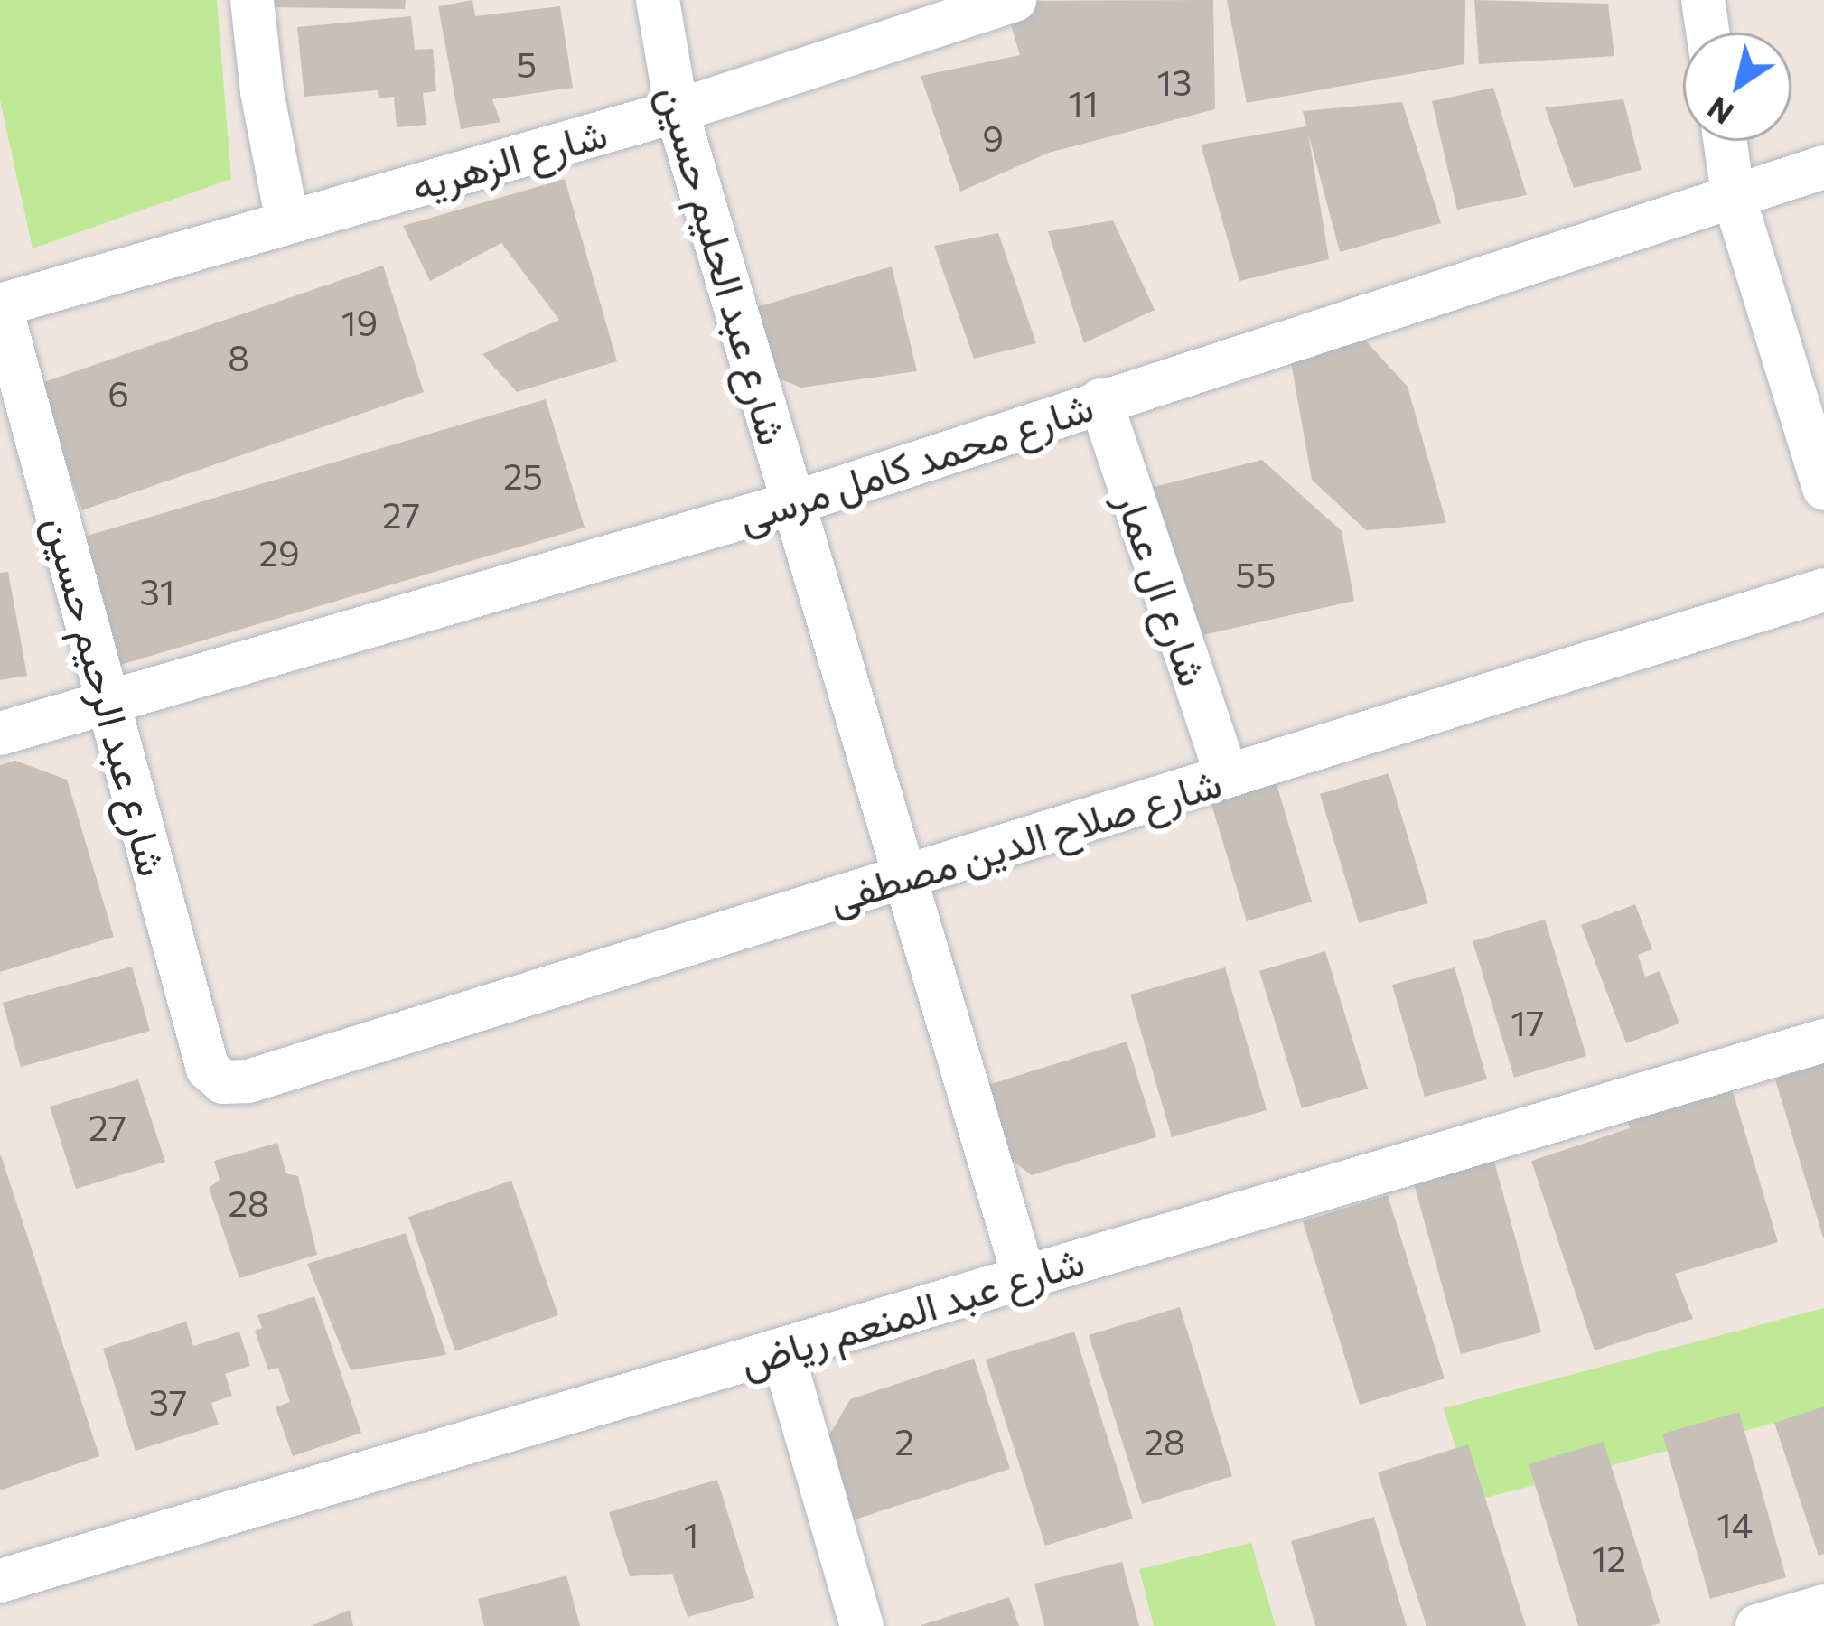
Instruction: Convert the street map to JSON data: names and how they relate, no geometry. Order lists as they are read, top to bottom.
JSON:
{
  "streets": {
    "street": [
      "شارع الزهريه",
      "شارع عبد الحليم حسين",
      "شارع محمد كامل مرسى",
      "شارع ال عمار",
      "شارع عبد الرحيم حسين",
      "شارع صلاح الدين مصطفى",
      "شارع عبد المنعم رياض"
    ]
  },
  "crossings": [
    ["شارع الزهريه", "شارع عبد الحليم حسين"],
    ["شارع الزهريه", "شارع عبد الرحيم حسين"],
    ["شارع عبد الحليم حسين", "شارع محمد كامل مرسى"],
    ["شارع عبد الحليم حسين", "شارع صلاح الدين مصطفى"],
    ["شارع عبد الحليم حسين", "شارع عبد المنعم رياض"],
    ["شارع محمد كامل مرسى", "شارع ال عمار"],
    ["شارع محمد كامل مرسى", "شارع عبد الرحيم حسين"],
    ["شارع ال عمار", "شارع صلاح الدين مصطفى"],
    ["شارع عبد الرحيم حسين", "شارع صلاح الدين مصطفى"]
  ],
  "house_numbers": [
    "5",
    "13",
    "11",
    "9",
    "19",
    "8",
    "6",
    "25",
    "27",
    "29",
    "55",
    "31",
    "17",
    "27",
    "28",
    "37",
    "2",
    "28",
    "14",
    "1",
    "12"
  ],
  "north": "bottom left"
}
